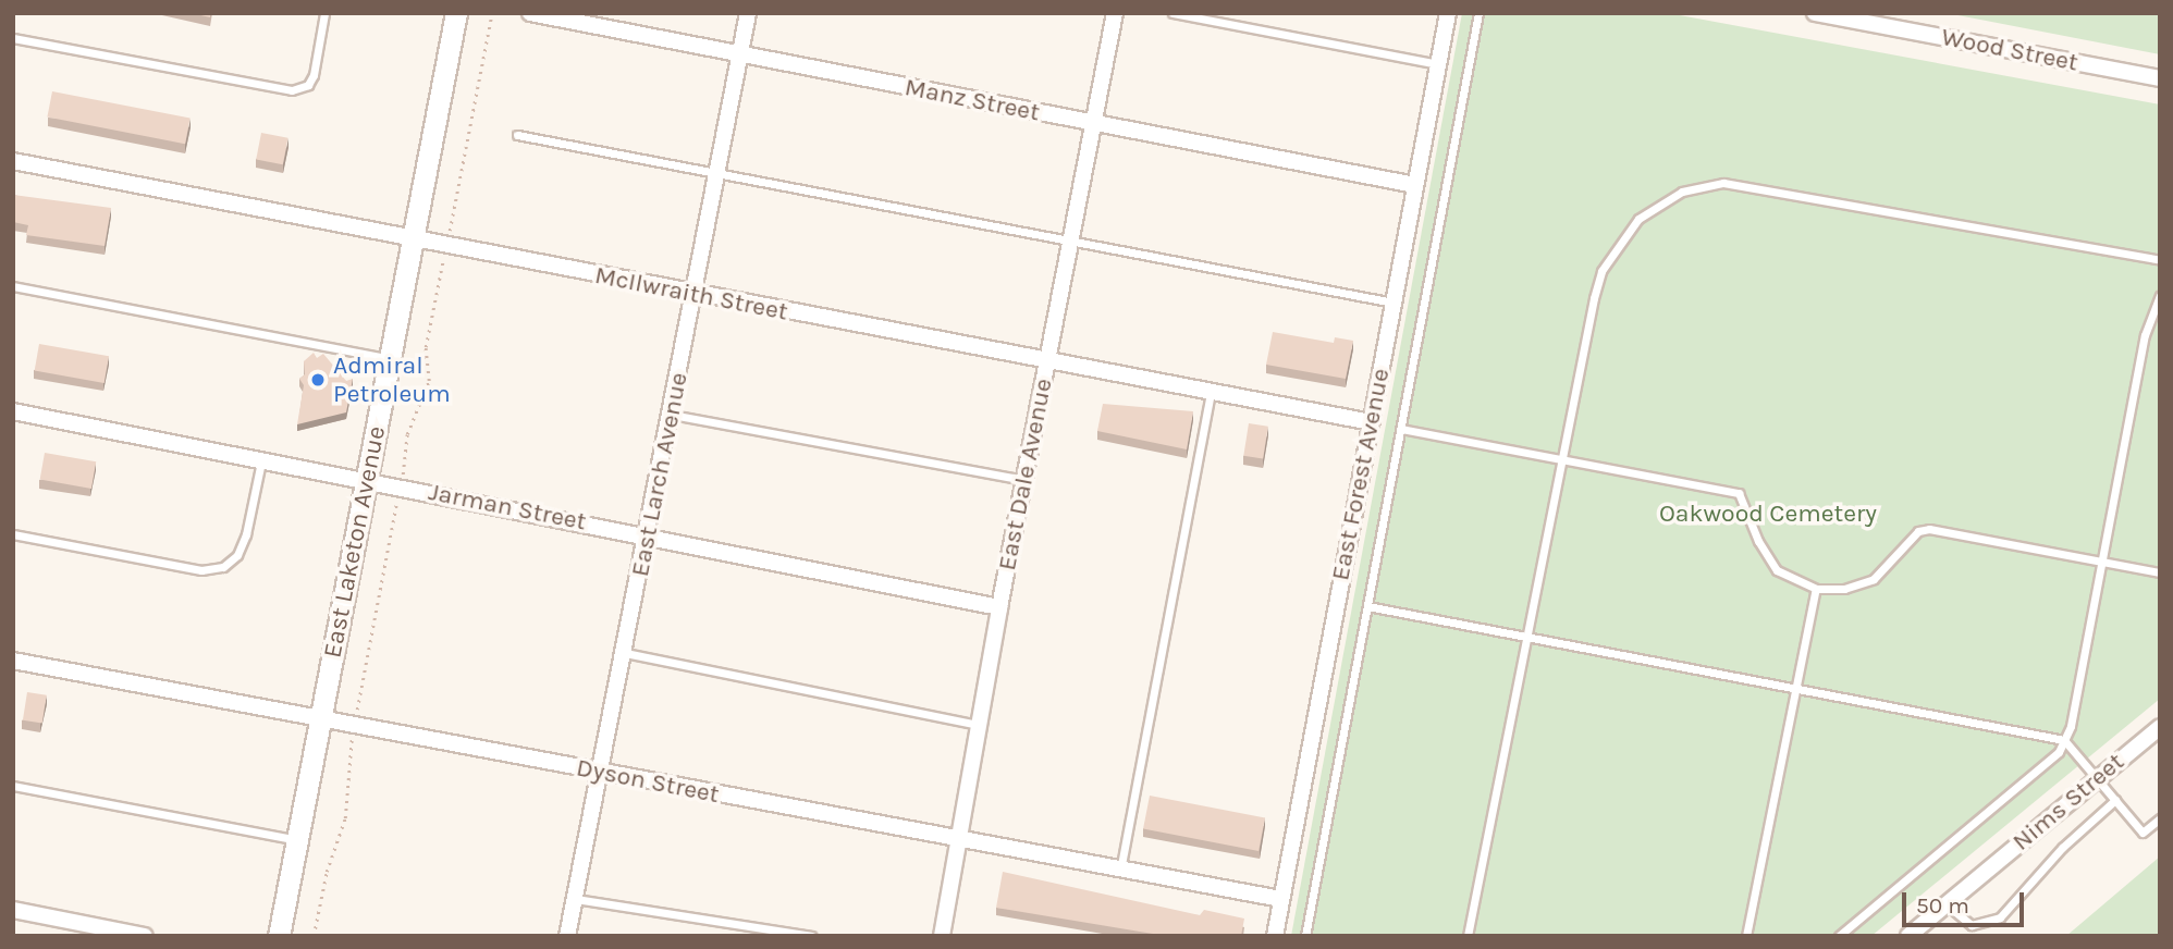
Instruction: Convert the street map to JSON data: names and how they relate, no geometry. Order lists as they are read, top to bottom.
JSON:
{
  "streets": {
    "main road": ["East Laketon Avenue"],
    "street": [
      "Wood Street",
      "Manz Street",
      "McIlwraith Street",
      "East Larch Avenue",
      "East Dale Avenue",
      "East Forest Avenue",
      "Jarman Street",
      "Dyson Street",
      "Nims Street"
    ]
  },
  "crossings": [
    ["Manz Street", "East Larch Avenue"],
    ["Manz Street", "East Dale Avenue"],
    ["Manz Street", "East Forest Avenue"],
    ["McIlwraith Street", "East Larch Avenue"],
    ["McIlwraith Street", "East Dale Avenue"],
    ["McIlwraith Street", "East Forest Avenue"],
    ["McIlwraith Street", "East Laketon Avenue"],
    ["East Larch Avenue", "Jarman Street"],
    ["East Larch Avenue", "Dyson Street"],
    ["East Dale Avenue", "Jarman Street"],
    ["East Dale Avenue", "Dyson Street"],
    ["East Forest Avenue", "Dyson Street"],
    ["Jarman Street", "East Laketon Avenue"],
    ["East Laketon Avenue", "Dyson Street"]
  ],
  "parks": ["Oakwood Cemetery"],
  "places": ["Admiral Petroleum"],
  "scale_bar": "50 m"
}
